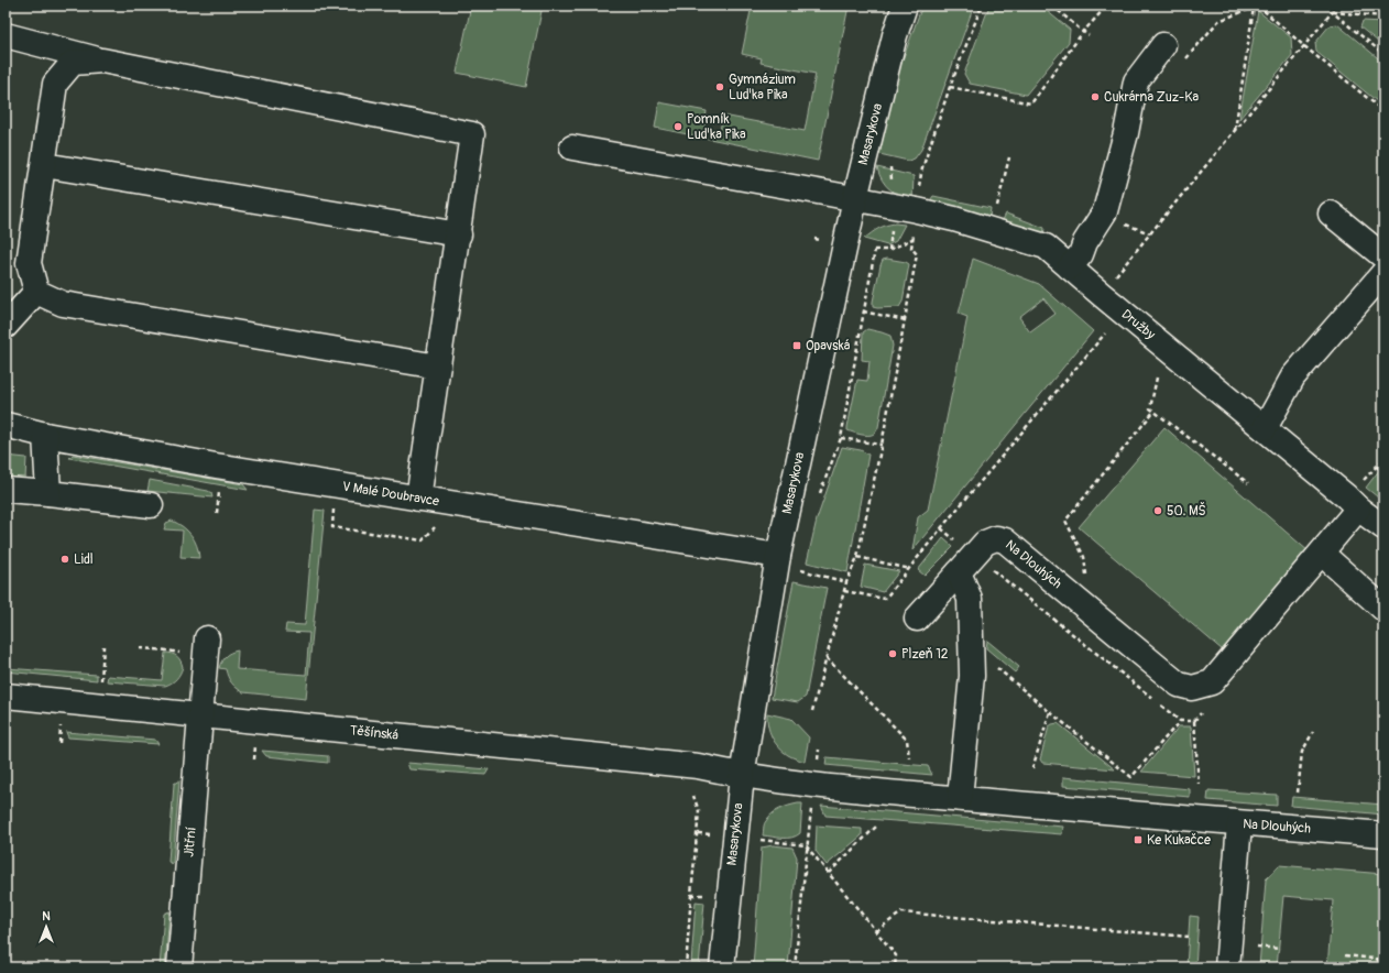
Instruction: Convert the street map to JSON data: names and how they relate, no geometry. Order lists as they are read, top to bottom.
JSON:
{
  "streets": {
    "street": [
      "Masarykova",
      "Družby",
      "V Malé Doubravce",
      "Na Dlouhých",
      "Těšínská",
      "Jitřní"
    ]
  },
  "crossings": [
    ["Masarykova", "Družby"],
    ["Masarykova", "V Malé Doubravce"],
    ["Masarykova", "Na Dlouhých"],
    ["Masarykova", "Těšínská"],
    ["Družby", "Na Dlouhých"],
    ["Na Dlouhých", "Těšínská"],
    ["Těšínská", "Jitřní"]
  ],
  "places": {
    "other": [
      "Gymnázium Luďka Pika",
      "Cukrárna Zuz-Ka",
      "Pomník Luďka Pika",
      "50. MŠ",
      "Lidl",
      "Plzeň 12"
    ],
    "transit": ["Opavská", "Ke Kukačce"]
  },
  "north": "top"
}
